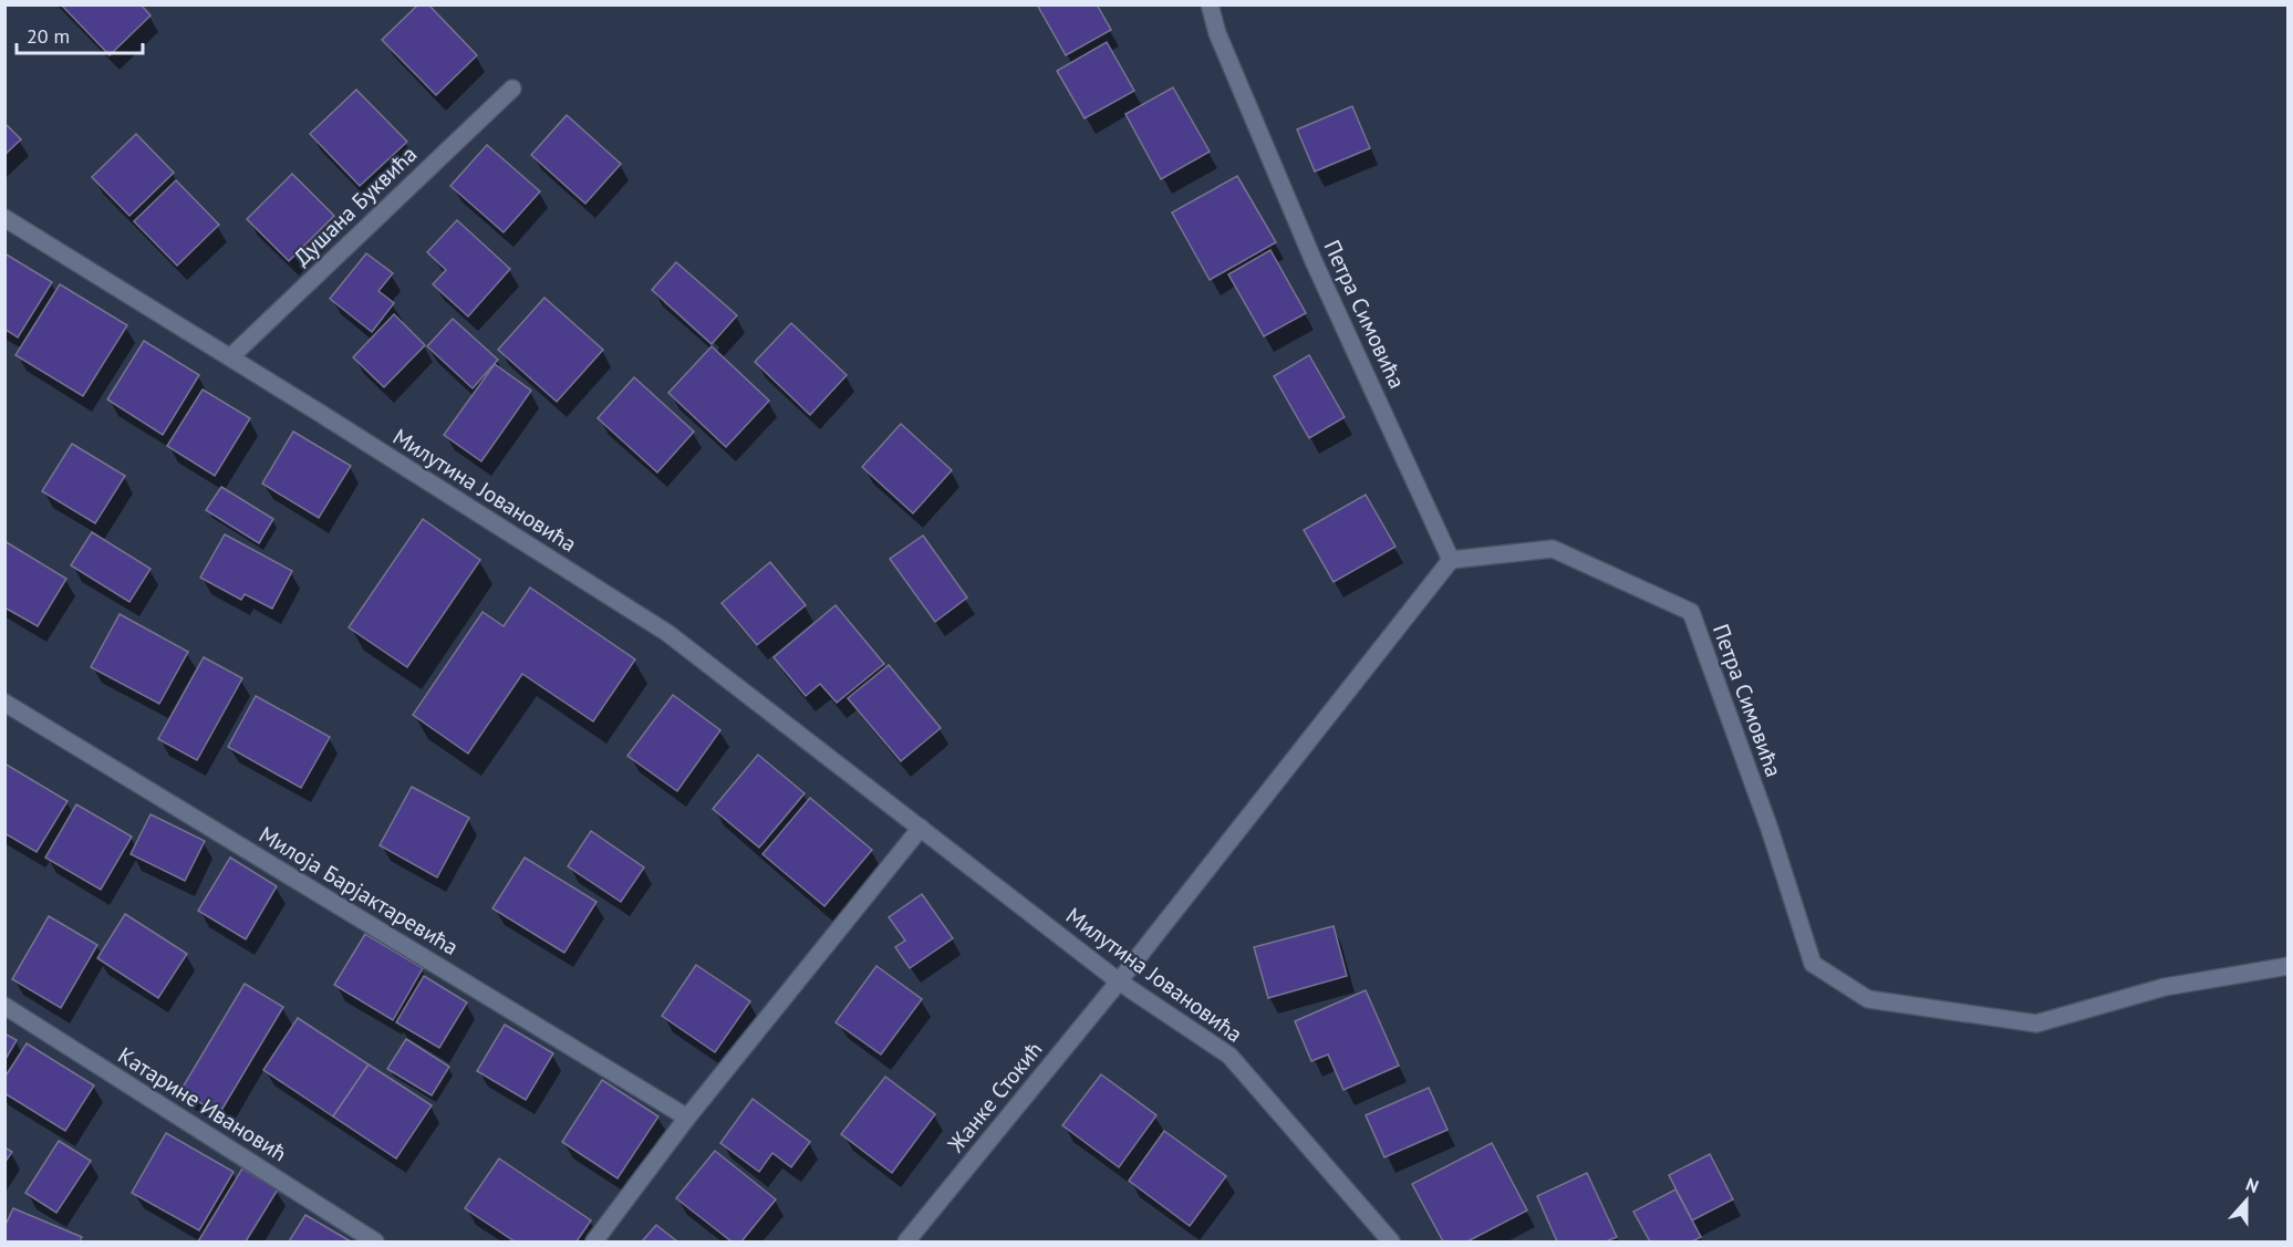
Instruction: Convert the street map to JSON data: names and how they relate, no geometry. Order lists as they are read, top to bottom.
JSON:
{
  "streets": {
    "street": [
      "Душана Буквића",
      "Петра Симовића",
      "Милутина Јовановића",
      "Милоја Барјактаревића",
      "Жанке Стокић",
      "Катарине Ивановић"
    ]
  },
  "crossings": [
    ["Душана Буквића", "Милутина Јовановића"],
    ["Петра Симовића", "Жанке Стокић"],
    ["Милутина Јовановића", "Жанке Стокић"]
  ],
  "scale_bar": "20 m",
  "north": "top"
}
